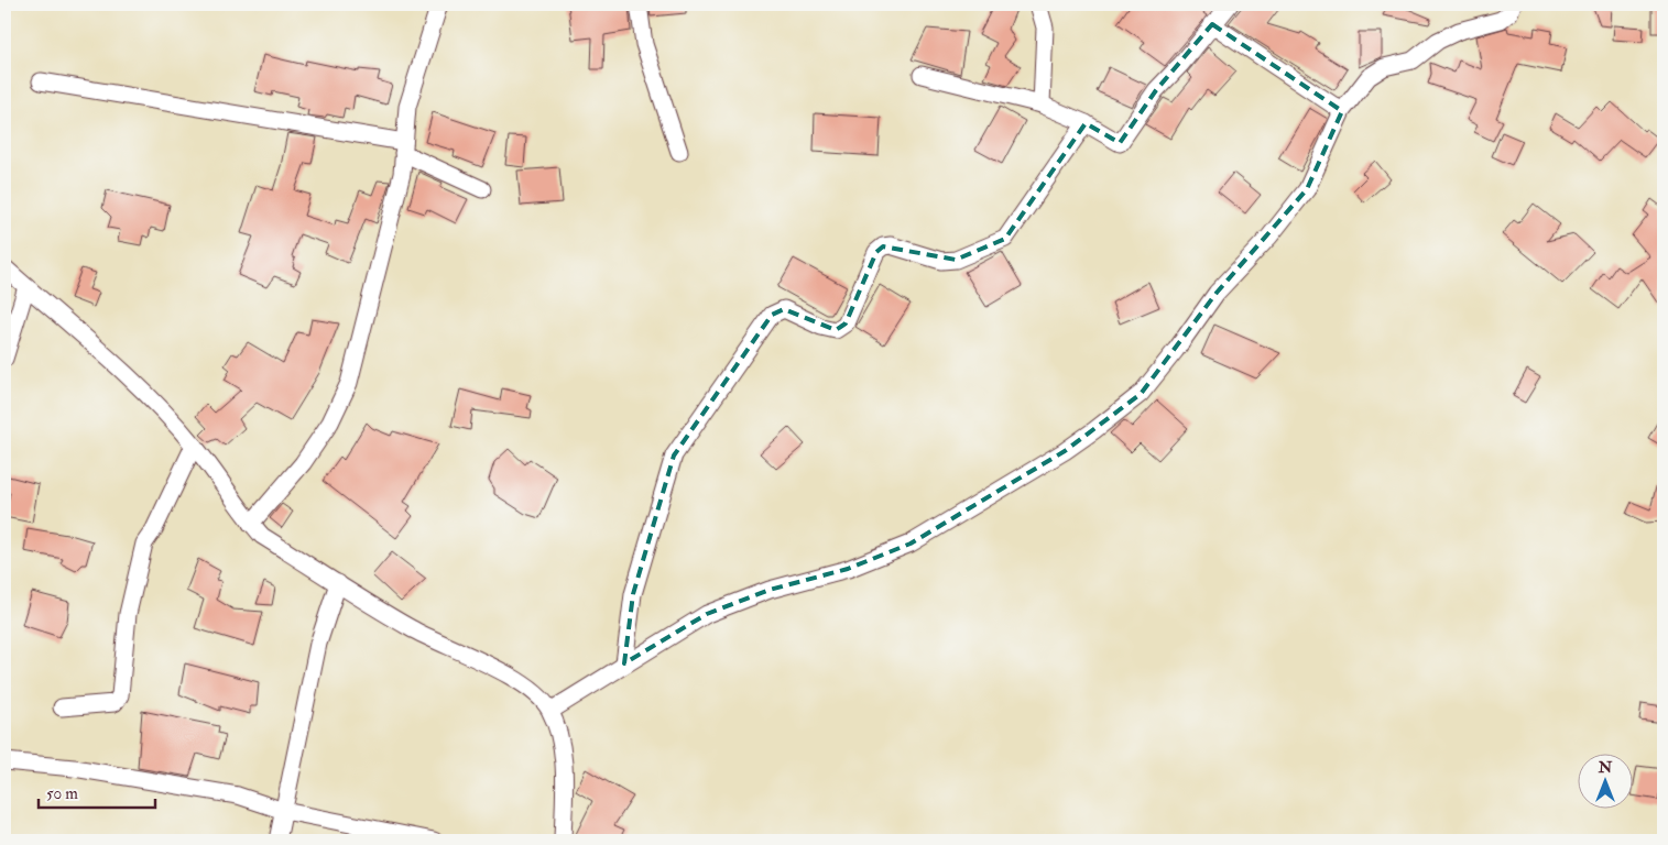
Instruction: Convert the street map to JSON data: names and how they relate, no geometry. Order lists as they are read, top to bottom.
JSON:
{
  "scale_bar": "50 m",
  "north": "top"
}
